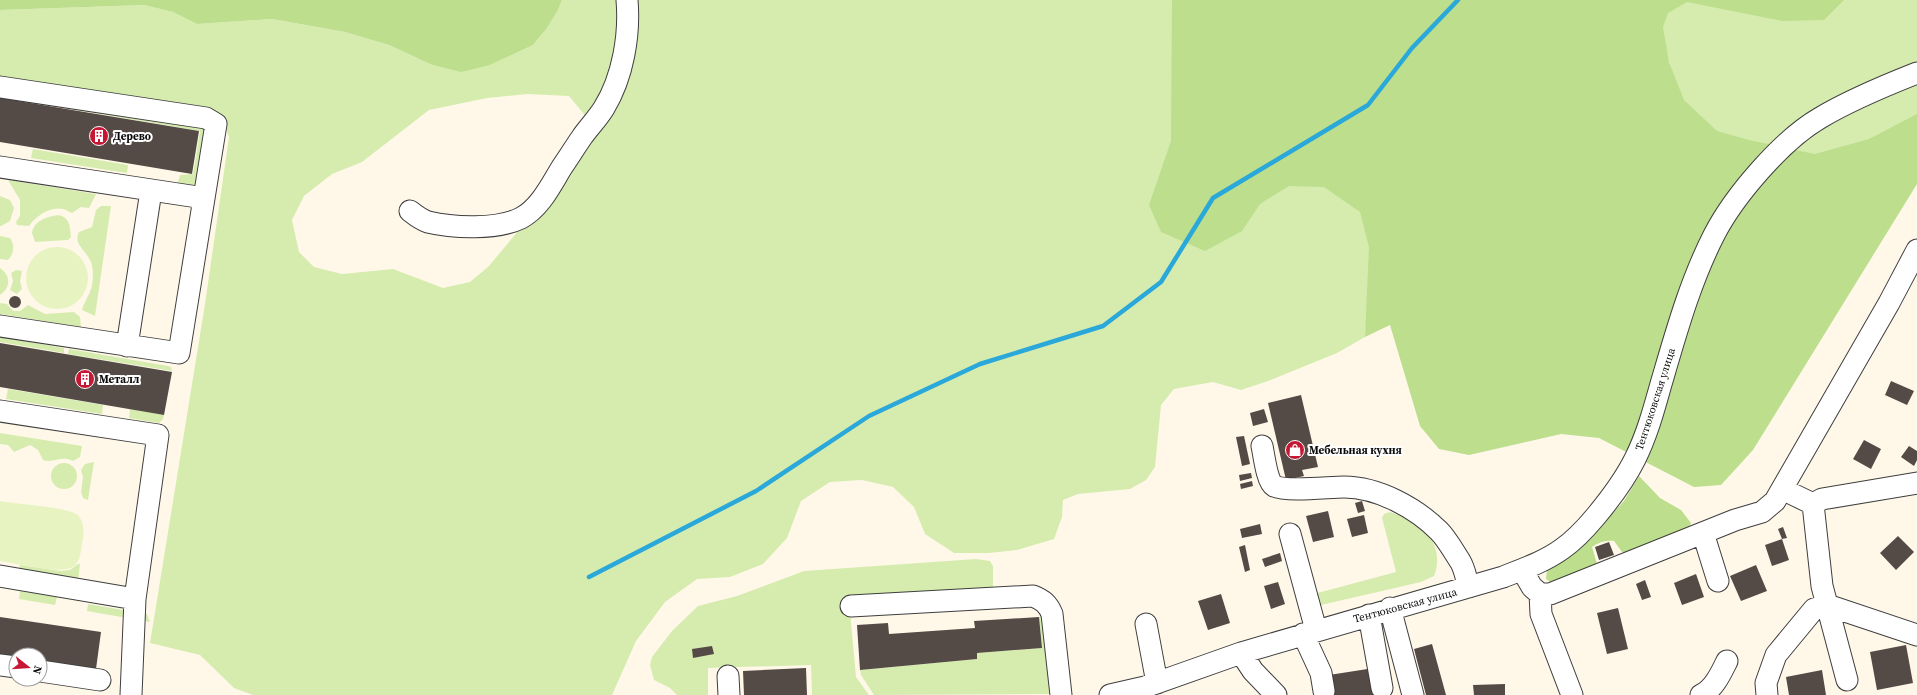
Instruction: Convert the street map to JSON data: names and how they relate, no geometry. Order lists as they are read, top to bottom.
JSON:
{
  "streets": {
    "street": ["Тентюковская улица"]
  },
  "places": {
    "building": ["Дерево", "Металл"],
    "shop": ["Мебельная кухня"]
  },
  "north": "right"
}
